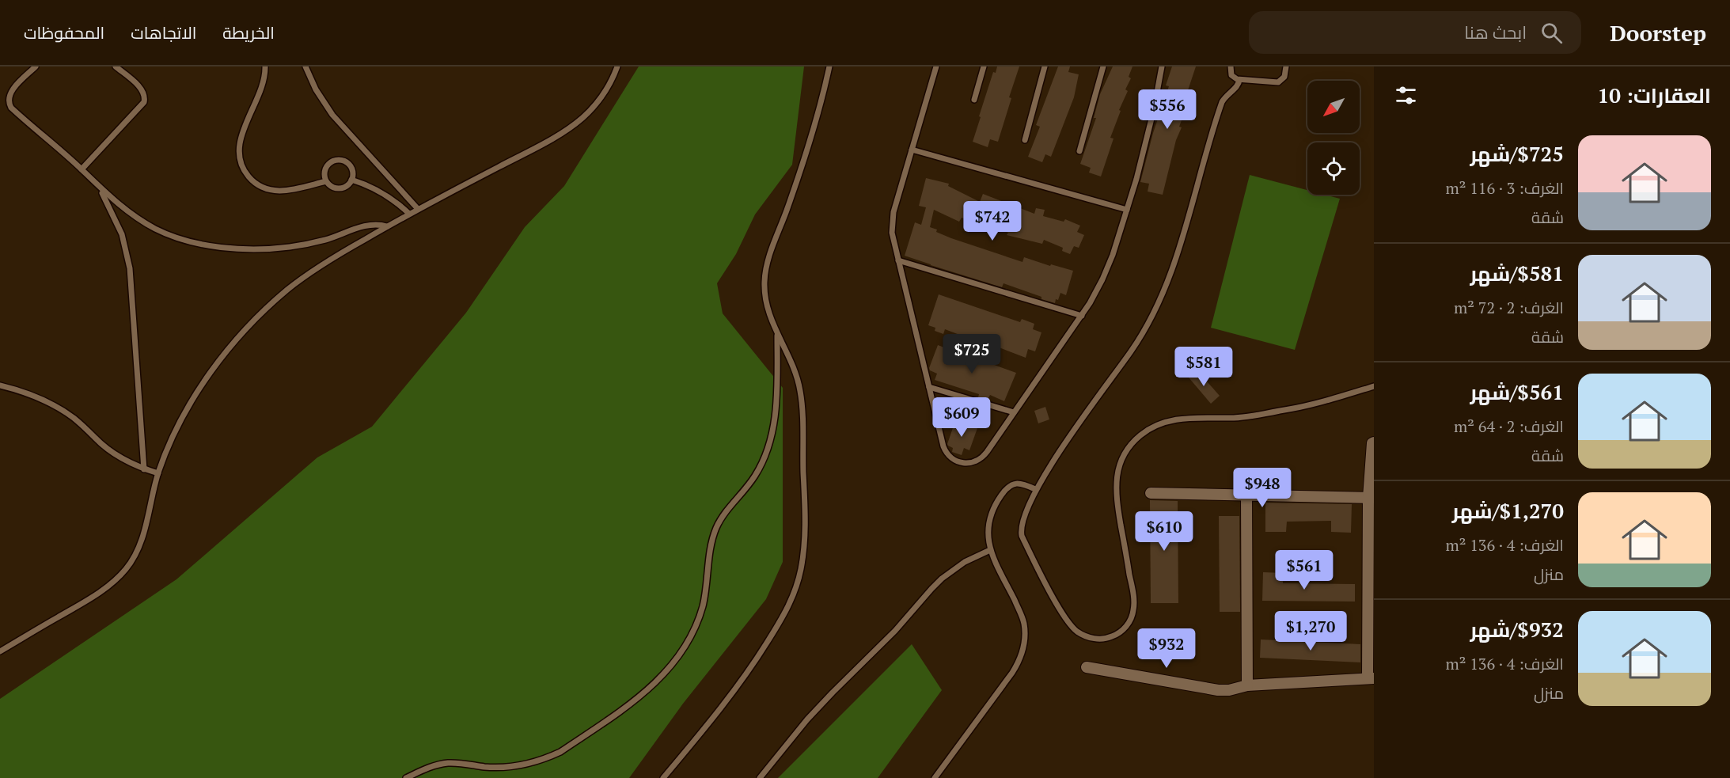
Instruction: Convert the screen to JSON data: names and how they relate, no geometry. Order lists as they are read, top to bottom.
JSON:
{
  "north": "bottom left",
  "page": {
    "header": "Doorstep",
    "search": "ابحث هنا",
    "nav": ["الخريطة", "الاتجاهات", "المحفوظات"],
    "heading": "العقارات: 10",
    "price": [
      "$556",
      "$742",
      "$725",
      "$581",
      "$609",
      "$948",
      "$610",
      "$561",
      "$1,270",
      "$932"
    ],
    "list": [
      {
        "name": "$725/شهر",
        "note": "الغرف: 3 · 116 m² · شقة"
      },
      {
        "name": "$581/شهر",
        "note": "الغرف: 2 · 72 m² · شقة"
      },
      {
        "name": "$561/شهر",
        "note": "الغرف: 2 · 64 m² · شقة"
      },
      {
        "name": "$1,270/شهر",
        "note": "الغرف: 4 · 136 m² · منزل"
      },
      {
        "name": "$932/شهر",
        "note": "الغرف: 4 · 136 m² · منزل"
      }
    ]
  }
}
